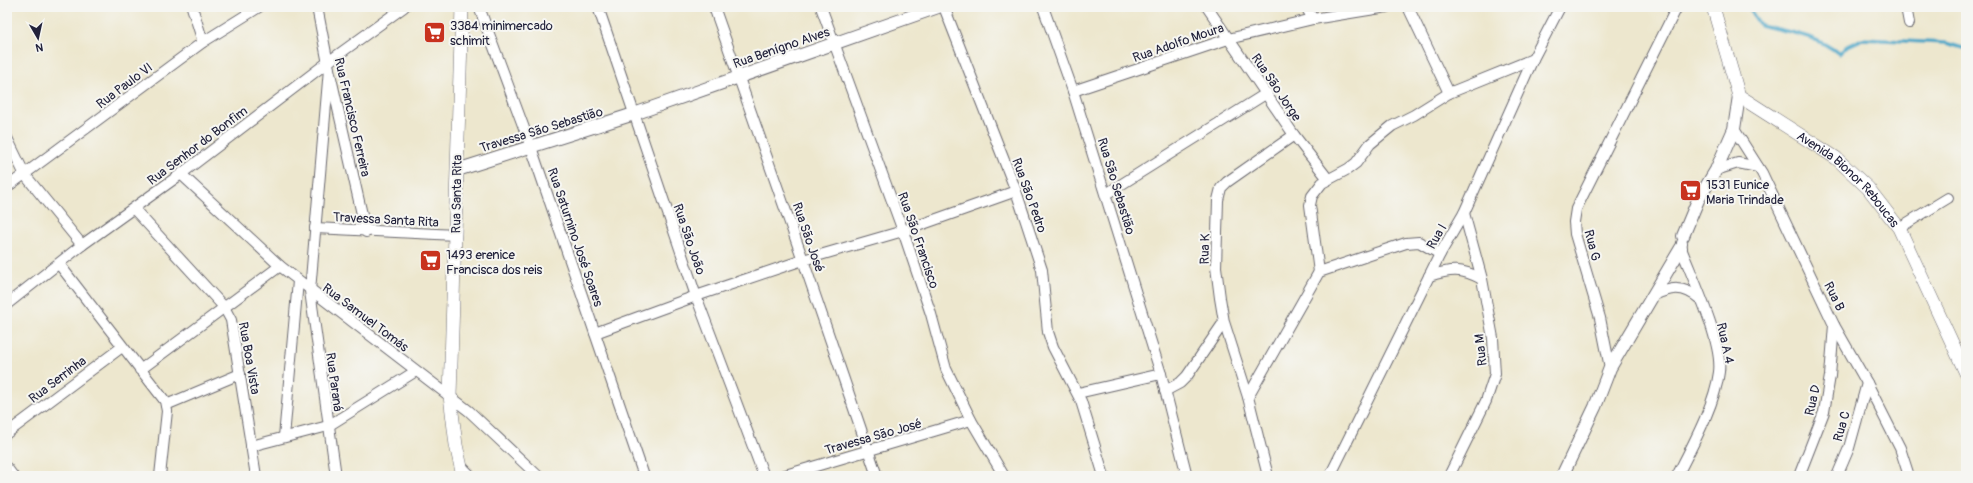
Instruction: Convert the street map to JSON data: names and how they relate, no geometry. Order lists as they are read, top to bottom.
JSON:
{
  "streets": {
    "main road": ["Avenida Bionor Reboucas", "Rua Santa Rita"],
    "street": [
      "Rua Adolfo Moura",
      "Rua Benígno Alves",
      "Rua Paulo VI",
      "Rua São Jorge",
      "Rua Francisco Ferreira",
      "Travessa São Sebastião",
      "Rua Senhor do Bonfim",
      "Rua São Sebastião",
      "Rua São Pedro",
      "Travessa Santa Rita",
      "Rua I",
      "Rua Saturnino José Soares",
      "Rua São José",
      "Rua São João",
      "Rua São Francisco",
      "Rua G",
      "Rua K",
      "Rua B",
      "Rua Samuel Tomás",
      "Rua A 4",
      "Rua M",
      "Rua Boa Vista",
      "Rua Serrinha",
      "Rua Paraná",
      "Rua D",
      "Rua C",
      "Travessa São José"
    ]
  },
  "crossings": [
    ["Rua Adolfo Moura", "Rua São Jorge"],
    ["Rua Adolfo Moura", "Rua São Sebastião"],
    ["Rua Benígno Alves", "Travessa São Sebastião"],
    ["Rua Benígno Alves", "Rua São José"],
    ["Rua Benígno Alves", "Rua São João"],
    ["Rua Benígno Alves", "Rua São Francisco"],
    ["Rua São Jorge", "Rua K"],
    ["Rua Francisco Ferreira", "Rua Senhor do Bonfim"],
    ["Rua Francisco Ferreira", "Travessa Santa Rita"],
    ["Rua Francisco Ferreira", "Rua Paraná"],
    ["Travessa São Sebastião", "Rua Santa Rita"],
    ["Travessa São Sebastião", "Rua Saturnino José Soares"],
    ["Travessa São Sebastião", "Rua São João"],
    ["Rua Senhor do Bonfim", "Rua Samuel Tomás"],
    ["Rua Senhor do Bonfim", "Rua Boa Vista"],
    ["Rua Senhor do Bonfim", "Rua Paraná"],
    ["Rua Santa Rita", "Travessa Santa Rita"],
    ["Rua Santa Rita", "Rua Samuel Tomás"],
    ["Travessa Santa Rita", "Rua Paraná"],
    ["Rua I", "Rua M"],
    ["Rua São José", "Travessa São José"],
    ["Rua São Francisco", "Travessa São José"],
    ["Rua B", "Rua D"],
    ["Rua B", "Rua C"],
    ["Rua Samuel Tomás", "Rua Paraná"]
  ],
  "places": {
    "supermarket": ["3384 minimercado schimit", "1531 Eunice Maria Trindade", "1493 erenice Francisca dos reis"]
  },
  "north": "bottom"
}
